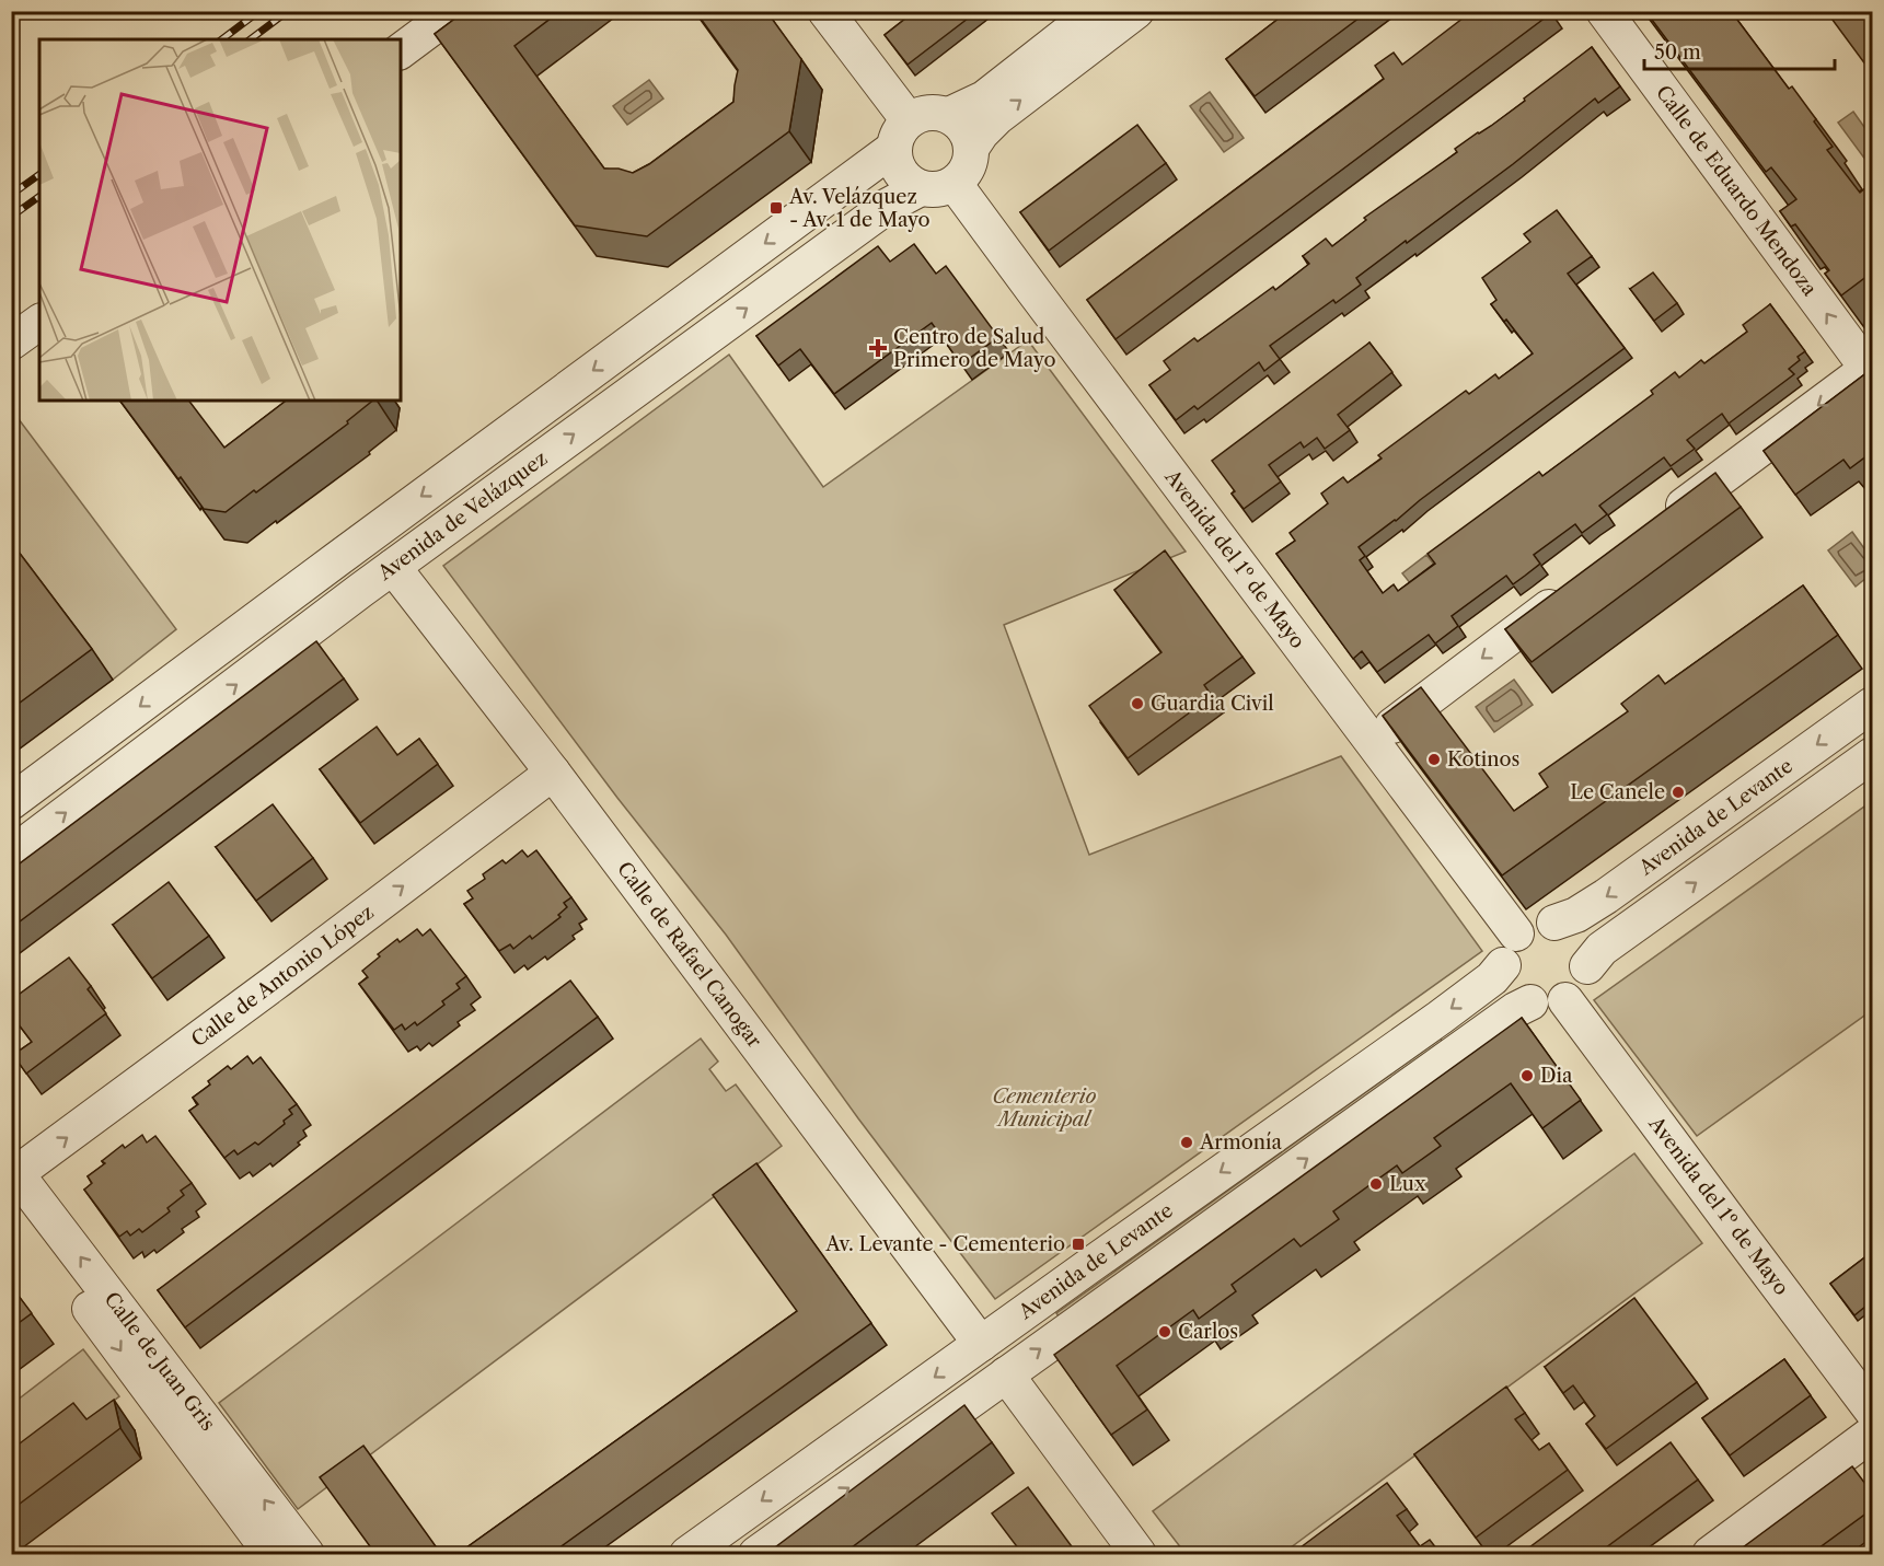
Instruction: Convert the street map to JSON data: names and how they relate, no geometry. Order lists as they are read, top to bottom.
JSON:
{
  "streets": {
    "street": [
      "Calle de Eduardo Mendoza",
      "Avenida de Velázquez",
      "Avenida del 1º de Mayo",
      "Avenida de Levante",
      "Calle de Rafael Canogar",
      "Calle de Antonio López",
      "Calle de Juan Gris"
    ]
  },
  "crossings": [
    ["Avenida de Velázquez", "Avenida del 1º de Mayo"],
    ["Avenida de Velázquez", "Calle de Rafael Canogar"],
    ["Avenida del 1º de Mayo", "Avenida de Levante"],
    ["Avenida de Levante", "Calle de Rafael Canogar"],
    ["Calle de Rafael Canogar", "Calle de Antonio López"],
    ["Calle de Antonio López", "Calle de Juan Gris"]
  ],
  "one_way": ["Calle de Eduardo Mendoza", "Calle de Antonio López"],
  "parks": ["Cementerio Municipal"],
  "places": {
    "transit": ["Av. Velázquez - Av. 1 de Mayo", "Av. Levante - Cementerio"],
    "health": ["Centro de Salud Primero de Mayo"],
    "other": [
      "Guardia Civil",
      "Kotinos",
      "Le Canele",
      "Dia",
      "Armonía",
      "Lux",
      "Carlos"
    ]
  },
  "scale_bar": "50 m"
}
